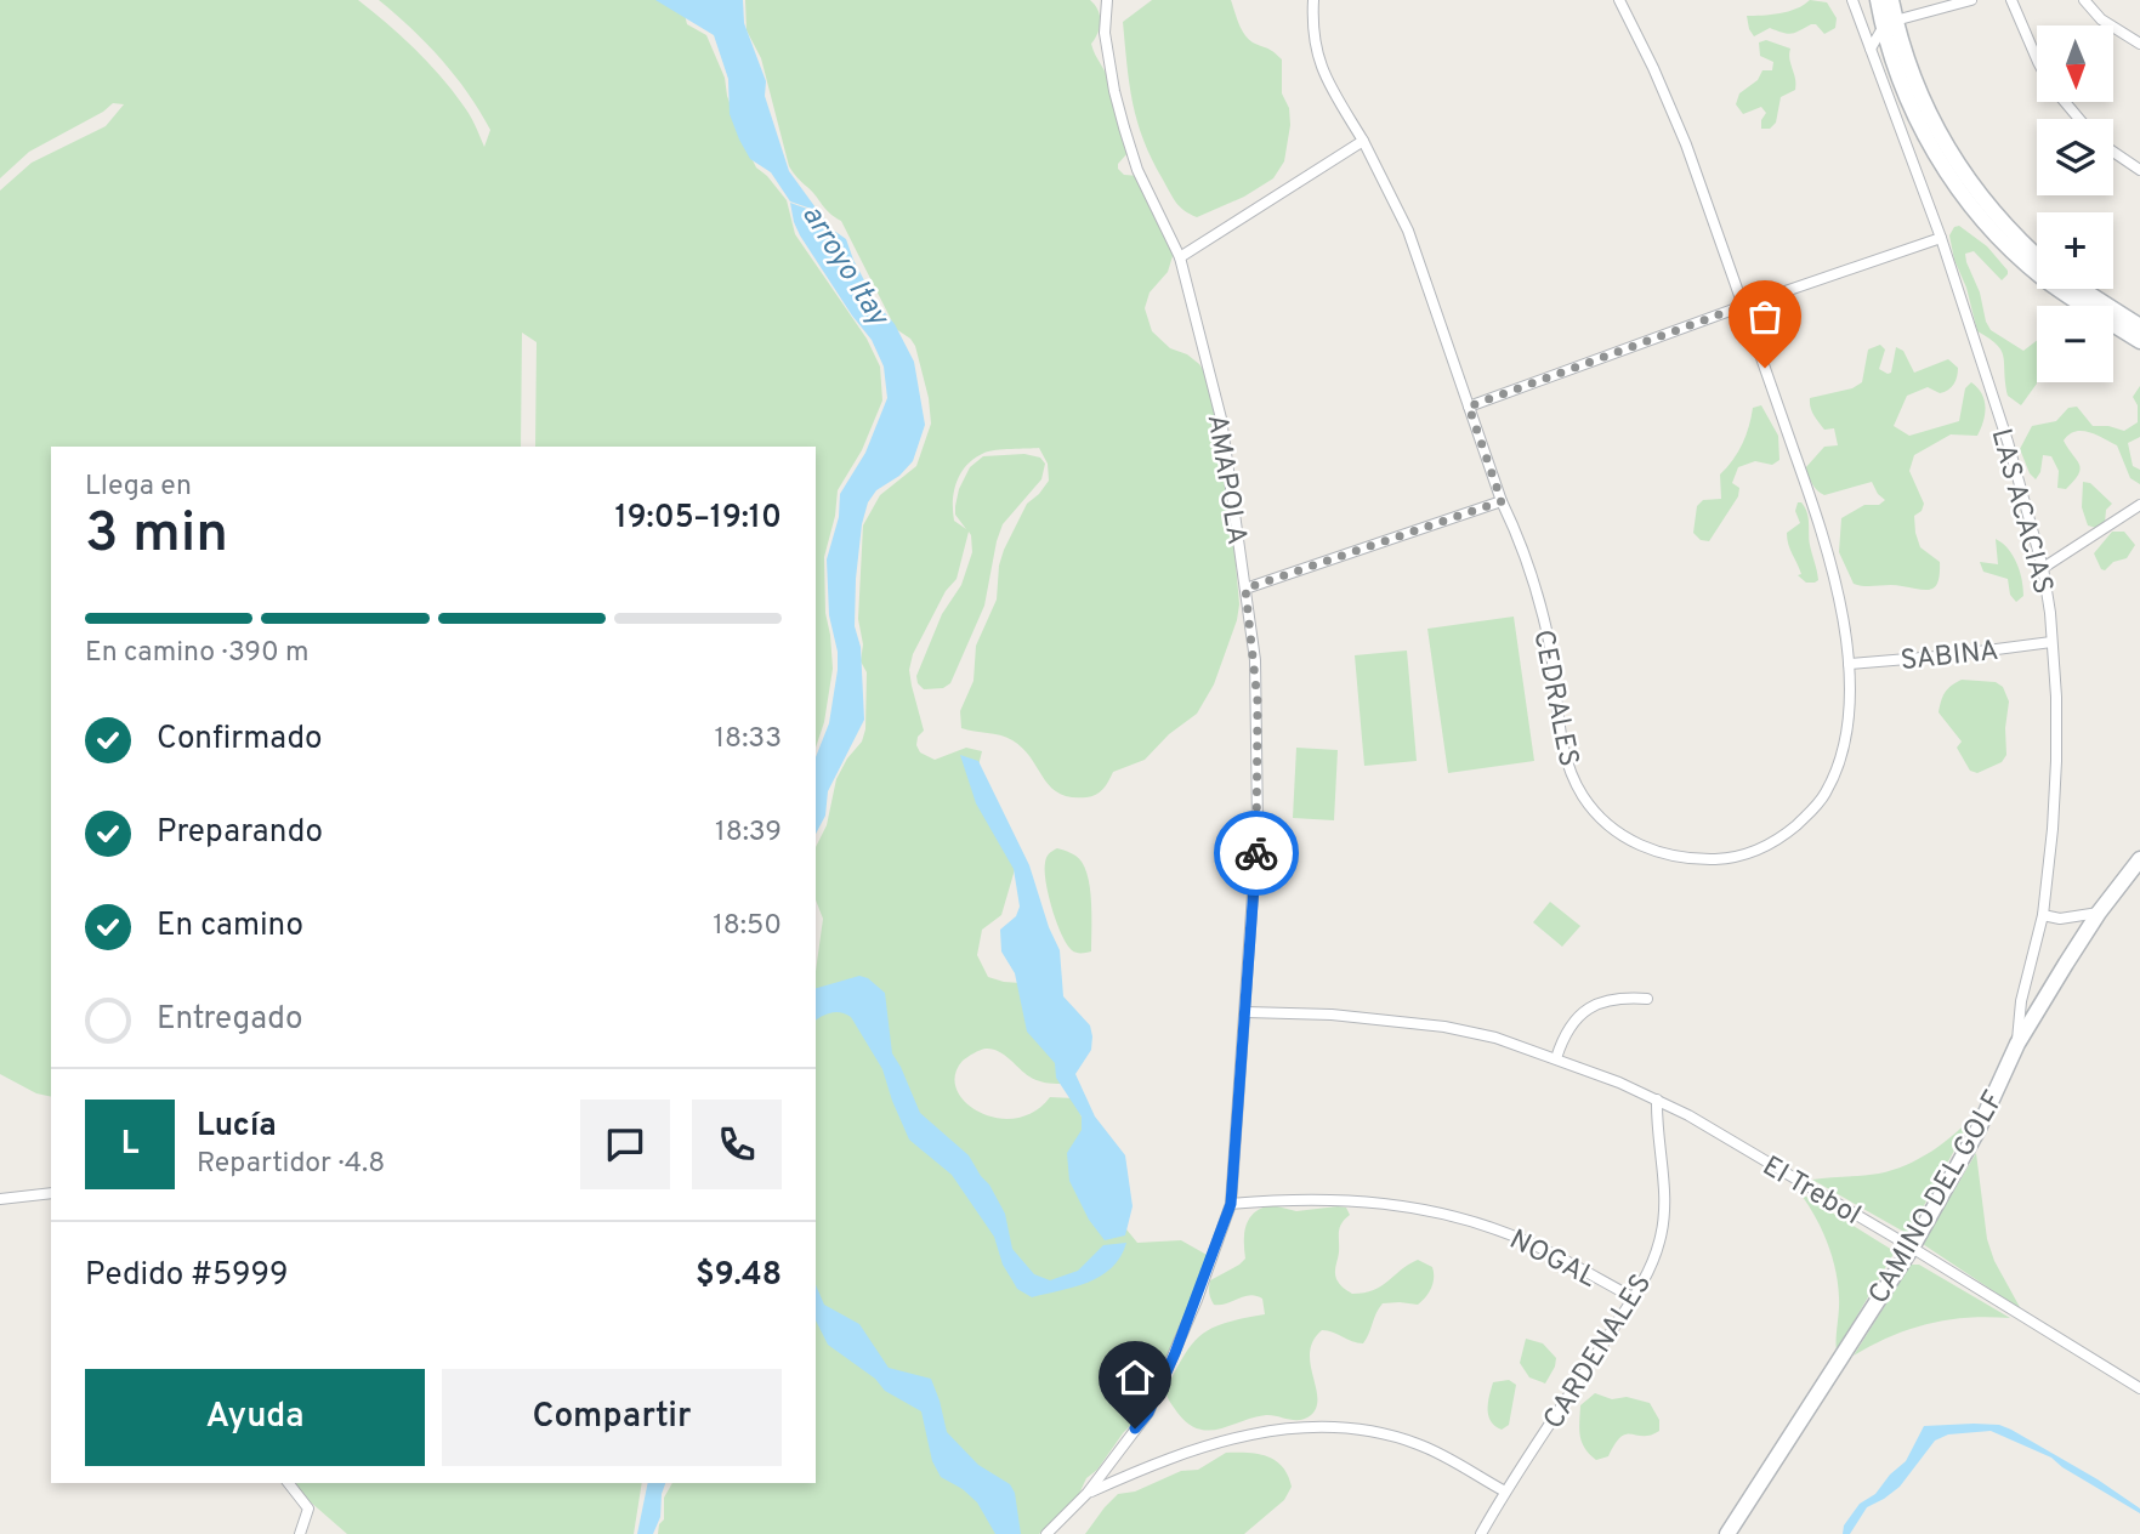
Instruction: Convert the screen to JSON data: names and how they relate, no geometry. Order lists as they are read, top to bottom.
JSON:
{
  "streets": {
    "street": [
      "AMAPOLA",
      "LAS ACACIAS",
      "SABINA",
      "CEDRALES",
      "El Trebol",
      "CAMINO DEL GOLF",
      "NOGAL",
      "CARDENALES"
    ]
  },
  "crossings": [
    ["AMAPOLA", "El Trebol"],
    ["AMAPOLA", "NOGAL"],
    ["LAS ACACIAS", "SABINA"],
    ["LAS ACACIAS", "CAMINO DEL GOLF"],
    ["SABINA", "CEDRALES"],
    ["El Trebol", "CAMINO DEL GOLF"],
    ["El Trebol", "CARDENALES"],
    ["NOGAL", "CARDENALES"]
  ],
  "water": ["arroyo Itay"],
  "north": "bottom",
  "page": {
    "map_buttons": ["+", "−"],
    "heading": ["3 min", "Llega en", "19:05–19:10"],
    "panel": [
      "Lucía",
      "Repartidor · 4.8",
      "Pedido #5999",
      "$9.48"
    ],
    "bar": "En camino · 390 m",
    "list": [
      ["Confirmado", "18:33"],
      ["Preparando", "18:39"],
      ["En camino", "18:50"],
      "Entregado"
    ],
    "round": "L",
    "buttons": ["Ayuda", "Compartir"]
  }
}
